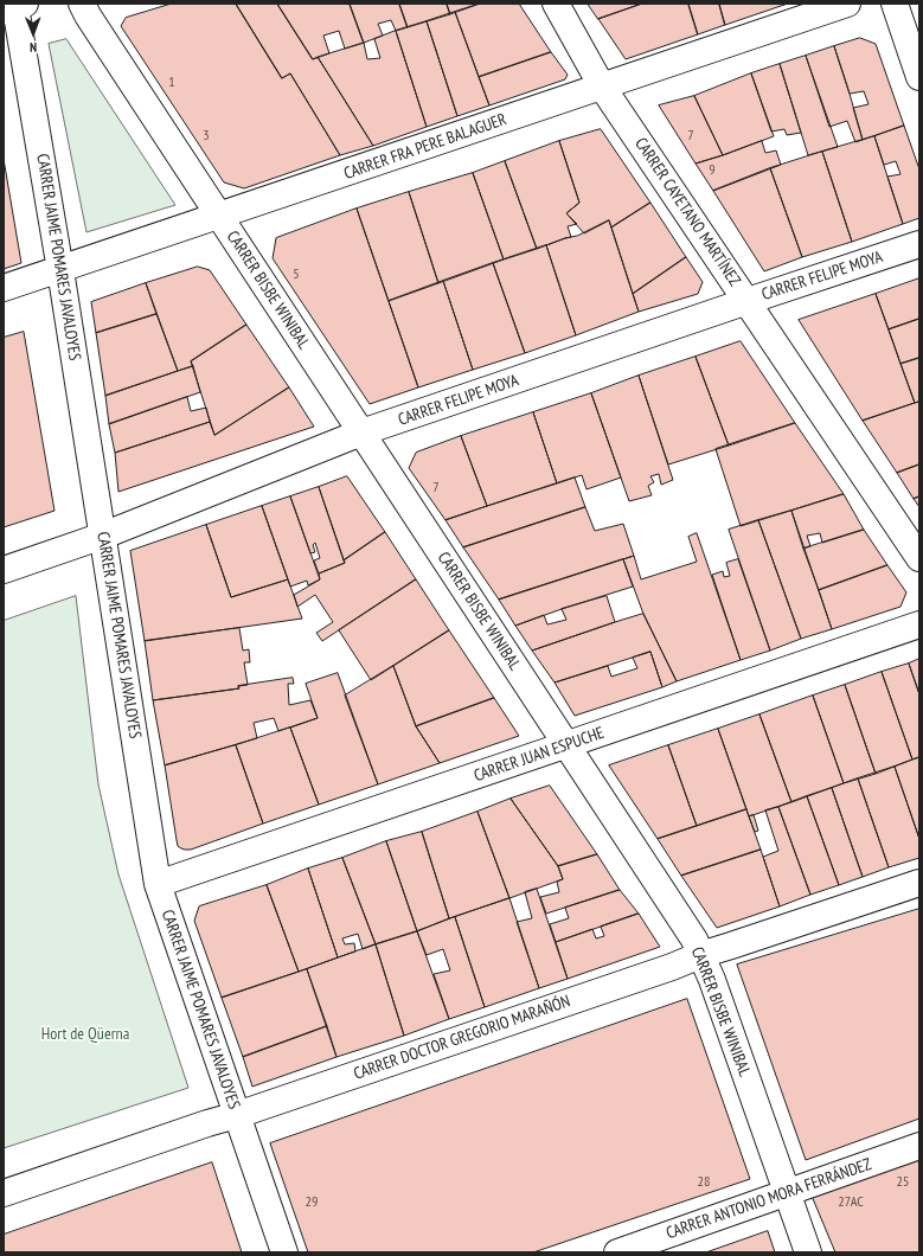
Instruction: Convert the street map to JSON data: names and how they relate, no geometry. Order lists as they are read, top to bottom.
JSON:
{
  "streets": {
    "street": [
      "CARRER FRA PERE BALAGUER",
      "CARRER CAYETANO MARTÍNEZ",
      "CARRER JAIME POMARES JAVALOYES",
      "CARRER FELIPE MOYA",
      "CARRER BISBE WINIBAL",
      "CARRER JUAN ESPUCHE",
      "CARRER DOCTOR GREGORIO MARAÑÓN",
      "CARRER ANTONIO MORA FERRÁNDEZ"
    ]
  },
  "crossings": [
    ["CARRER FRA PERE BALAGUER", "CARRER CAYETANO MARTÍNEZ"],
    ["CARRER FRA PERE BALAGUER", "CARRER JAIME POMARES JAVALOYES"],
    ["CARRER FRA PERE BALAGUER", "CARRER BISBE WINIBAL"],
    ["CARRER CAYETANO MARTÍNEZ", "CARRER FELIPE MOYA"],
    ["CARRER JAIME POMARES JAVALOYES", "CARRER FELIPE MOYA"],
    ["CARRER JAIME POMARES JAVALOYES", "CARRER JUAN ESPUCHE"],
    ["CARRER JAIME POMARES JAVALOYES", "CARRER DOCTOR GREGORIO MARAÑÓN"],
    ["CARRER FELIPE MOYA", "CARRER BISBE WINIBAL"],
    ["CARRER BISBE WINIBAL", "CARRER JUAN ESPUCHE"],
    ["CARRER BISBE WINIBAL", "CARRER DOCTOR GREGORIO MARAÑÓN"],
    ["CARRER BISBE WINIBAL", "CARRER ANTONIO MORA FERRÁNDEZ"]
  ],
  "parks": ["Hort de Qüerna"],
  "house_numbers": [
    "1",
    "3",
    "7",
    "9",
    "5",
    "7",
    "28",
    "25",
    "29",
    "27AC"
  ],
  "north": "bottom"
}
